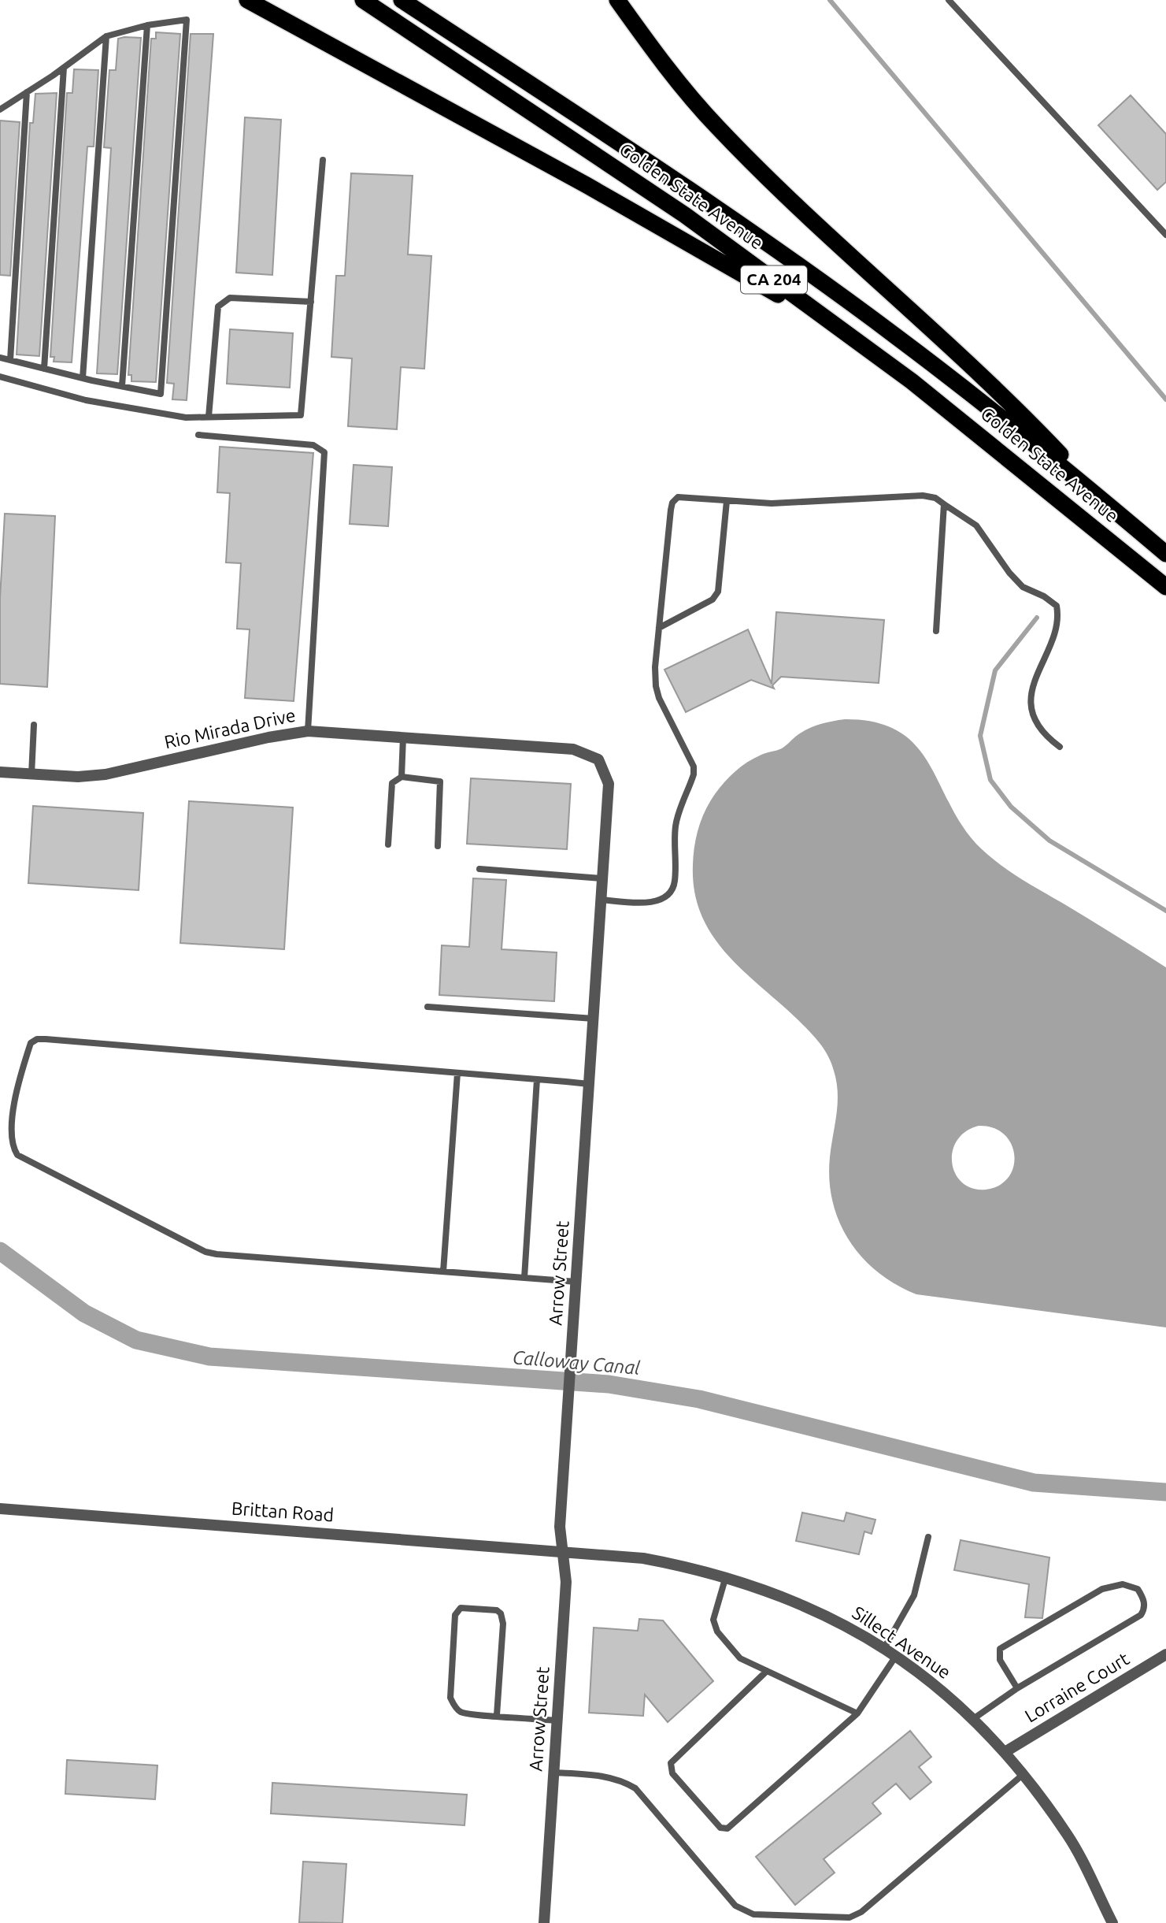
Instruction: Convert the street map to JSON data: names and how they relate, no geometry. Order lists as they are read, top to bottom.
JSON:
{
  "streets": {
    "highway": ["Golden State Avenue", "CA 204"],
    "street": [
      "Rio Mirada Drive",
      "Arrow Street",
      "Brittan Road",
      "Sillect Avenue",
      "Lorraine Court"
    ]
  },
  "crossings": [
    ["Rio Mirada Drive", "Arrow Street"],
    ["Arrow Street", "Brittan Road"],
    ["Arrow Street", "Sillect Avenue"],
    ["Brittan Road", "Sillect Avenue"],
    ["Sillect Avenue", "Lorraine Court"]
  ],
  "water": ["Calloway Canal"]
}
